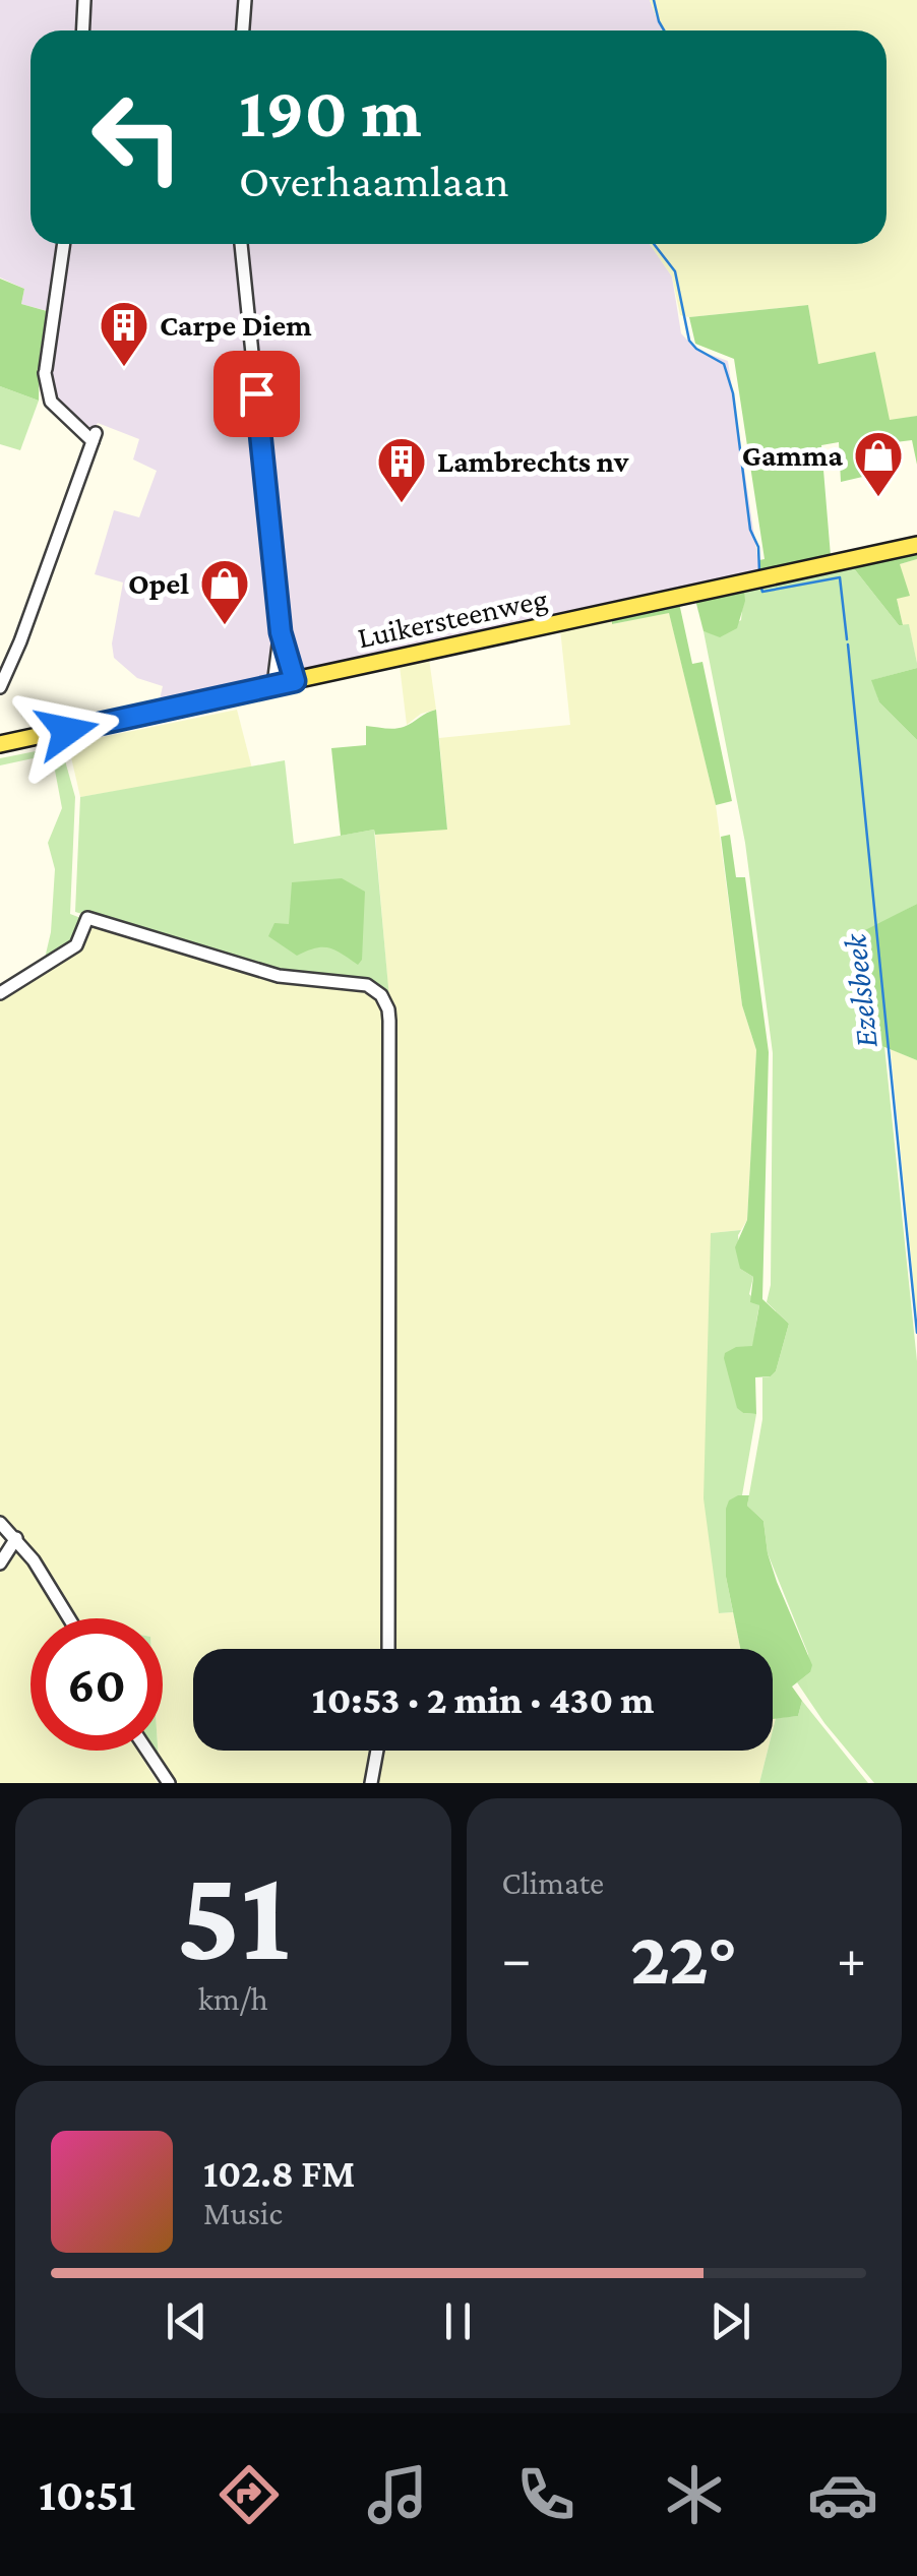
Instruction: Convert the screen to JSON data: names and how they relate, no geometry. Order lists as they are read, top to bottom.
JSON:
{
  "streets": {
    "main road": ["Luikersteenweg"]
  },
  "water": ["Ezelsbeek"],
  "places": {
    "building": ["Carpe Diem", "Lambrechts nv"],
    "shop": ["Gamma", "Opel"]
  },
  "page": {
    "turn": ["190 m", "Overhaamlaan"],
    "limit": "60",
    "trip": "10:53 · 2 min · 430 m",
    "tile": [
      ["51", "km/h"],
      "Climate"
    ],
    "heat": ["−", "22°", "+"],
    "song": ["102.8 FM", "Music"],
    "tabs": "10:51"
  }
}
